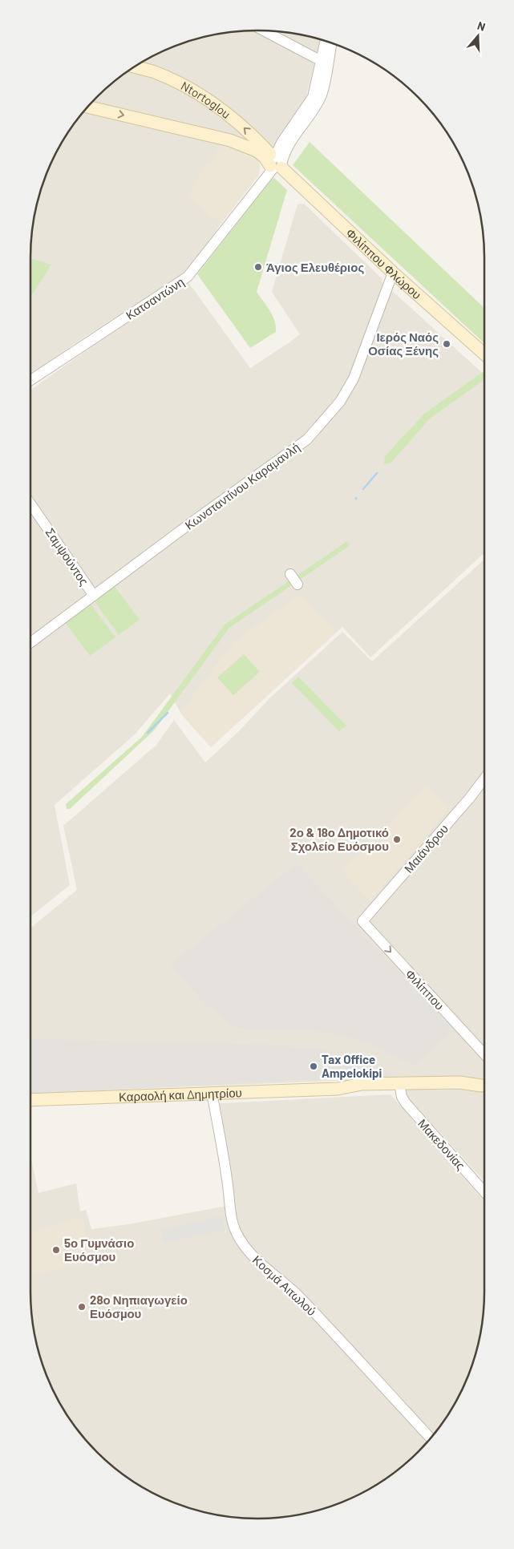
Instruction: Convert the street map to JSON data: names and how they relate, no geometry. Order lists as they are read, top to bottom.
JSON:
{
  "streets": {
    "main road": ["Ntortoglou", "Φιλίππου Φλώρου", "Καραολή και Δημητρίου"],
    "street": [
      "Κατσαντώνη",
      "Κωνσταντίνου Καραμανλή",
      "Σαμψούντος",
      "Μαιάνδρου",
      "Φιλίππου",
      "Μακεδονίας",
      "Κοσμά Αιτωλού"
    ]
  },
  "crossings": [
    ["Ntortoglou", "Φιλίππου Φλώρου"],
    ["Ntortoglou", "Κατσαντώνη"],
    ["Φιλίππου Φλώρου", "Κατσαντώνη"],
    ["Φιλίππου Φλώρου", "Κωνσταντίνου Καραμανλή"],
    ["Κωνσταντίνου Καραμανλή", "Σαμψούντος"],
    ["Μαιάνδρου", "Φιλίππου"],
    ["Καραολή και Δημητρίου", "Μακεδονίας"],
    ["Καραολή και Δημητρίου", "Κοσμά Αιτωλού"]
  ],
  "one_way": ["Ntortoglou", "Φιλίππου Φλώρου", "Φιλίππου"],
  "places": [
    "Άγιος Ελευθέριος",
    "Ιερός Ναός Οσίας Ξένης",
    "2ο & 18ο Δημοτικό Σχολείο Ευόσμου",
    "Tax Office Ampelokipi",
    "5ο Γυμνάσιο Ευόσμου",
    "28ο Νηπιαγωγείο Ευόσμου"
  ],
  "north": "top"
}
